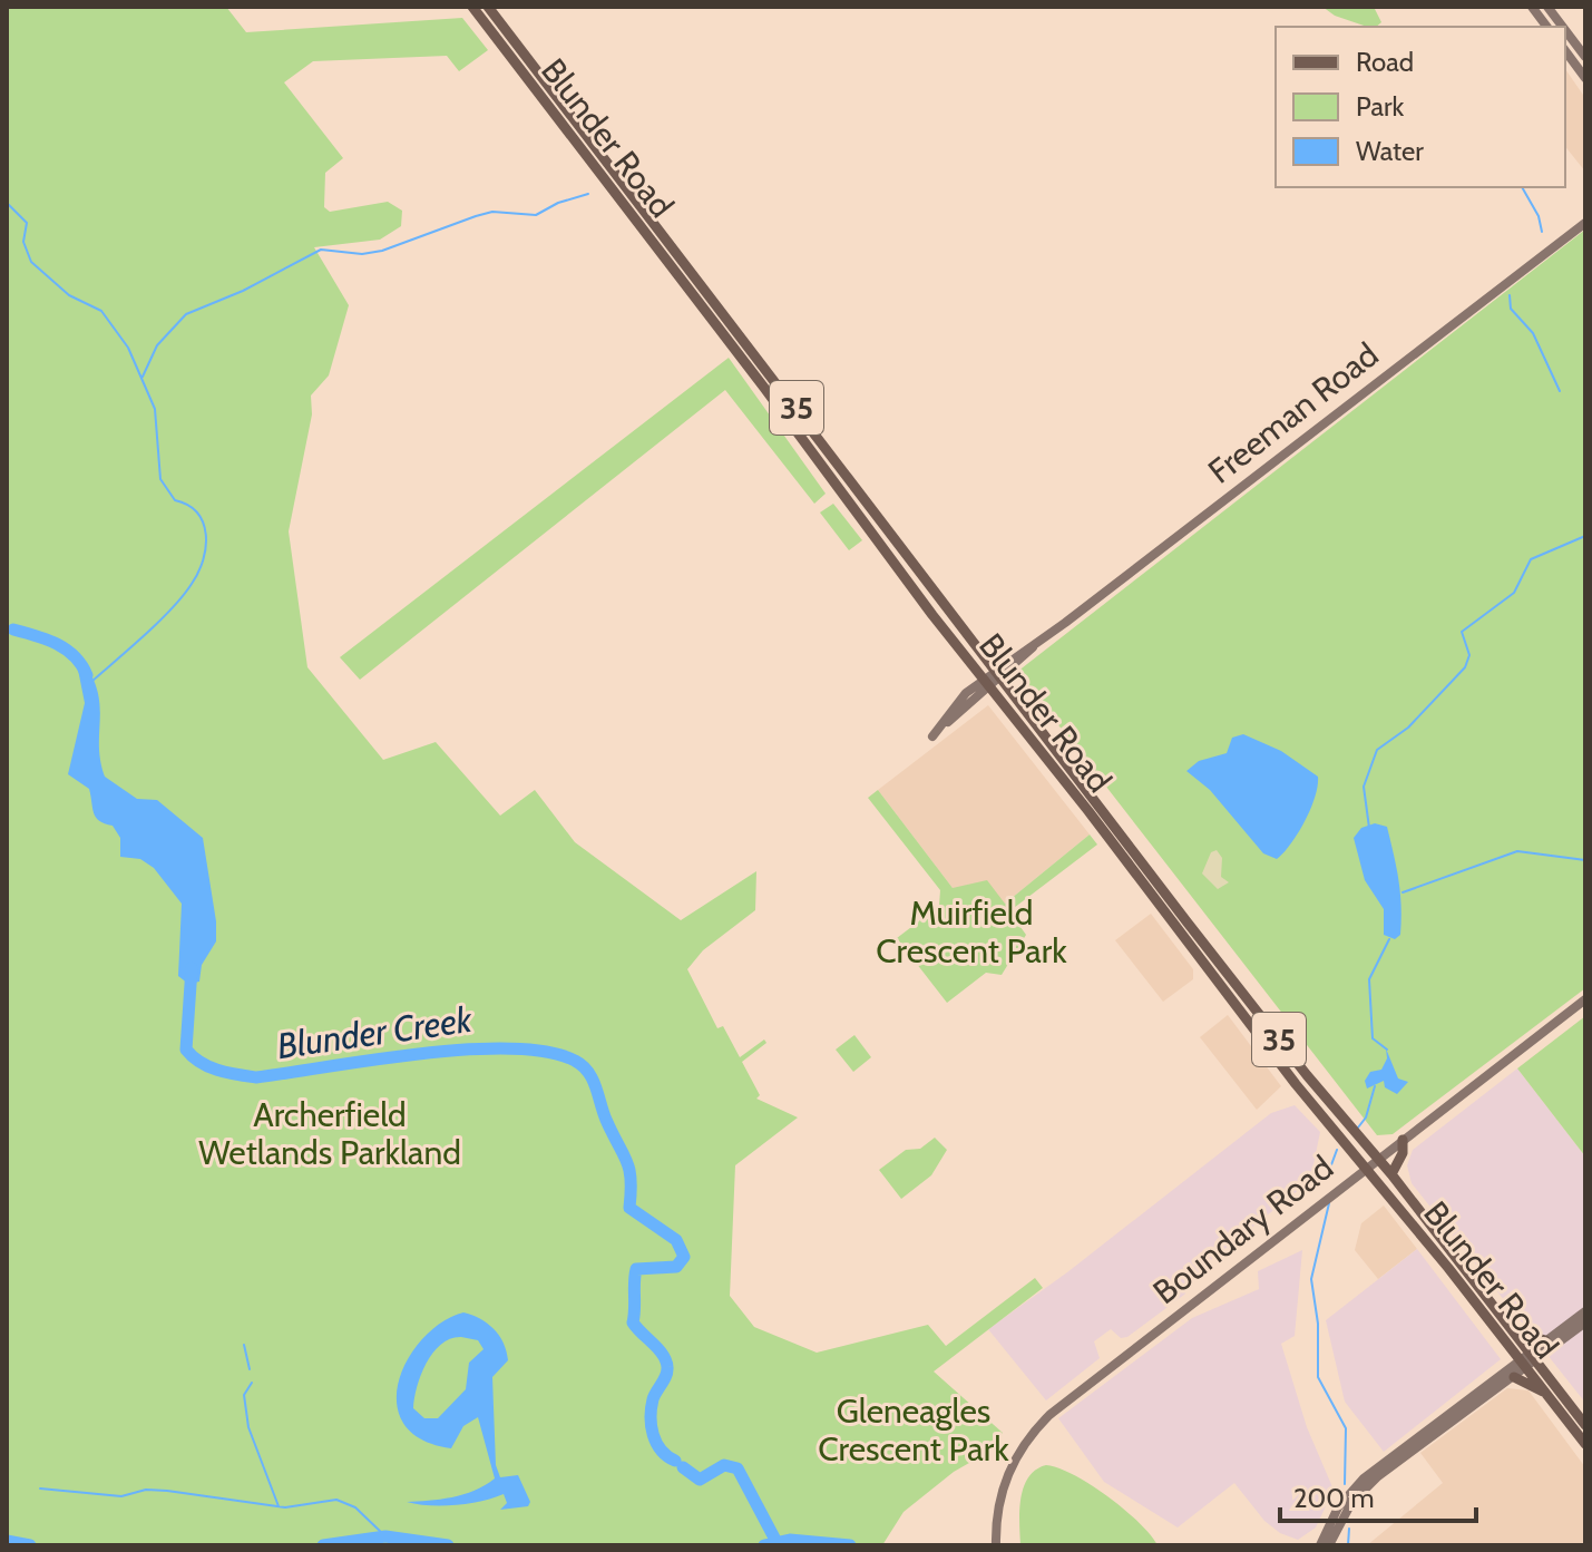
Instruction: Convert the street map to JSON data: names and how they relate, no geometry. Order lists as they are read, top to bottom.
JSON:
{
  "streets": {
    "main road": [
      "Blunder Road",
      "35",
      "Freeman Road",
      "Boundary Road"
    ]
  },
  "crossings": [
    ["Blunder Road", "Freeman Road"],
    ["Blunder Road", "Boundary Road"]
  ],
  "water": ["Blunder Creek"],
  "parks": ["Muirfield Crescent Park", "Archerfield Wetlands Parkland", "Gleneagles Crescent Park"],
  "legend": ["Road", "Park", "Water"],
  "scale_bar": "200 m"
}
